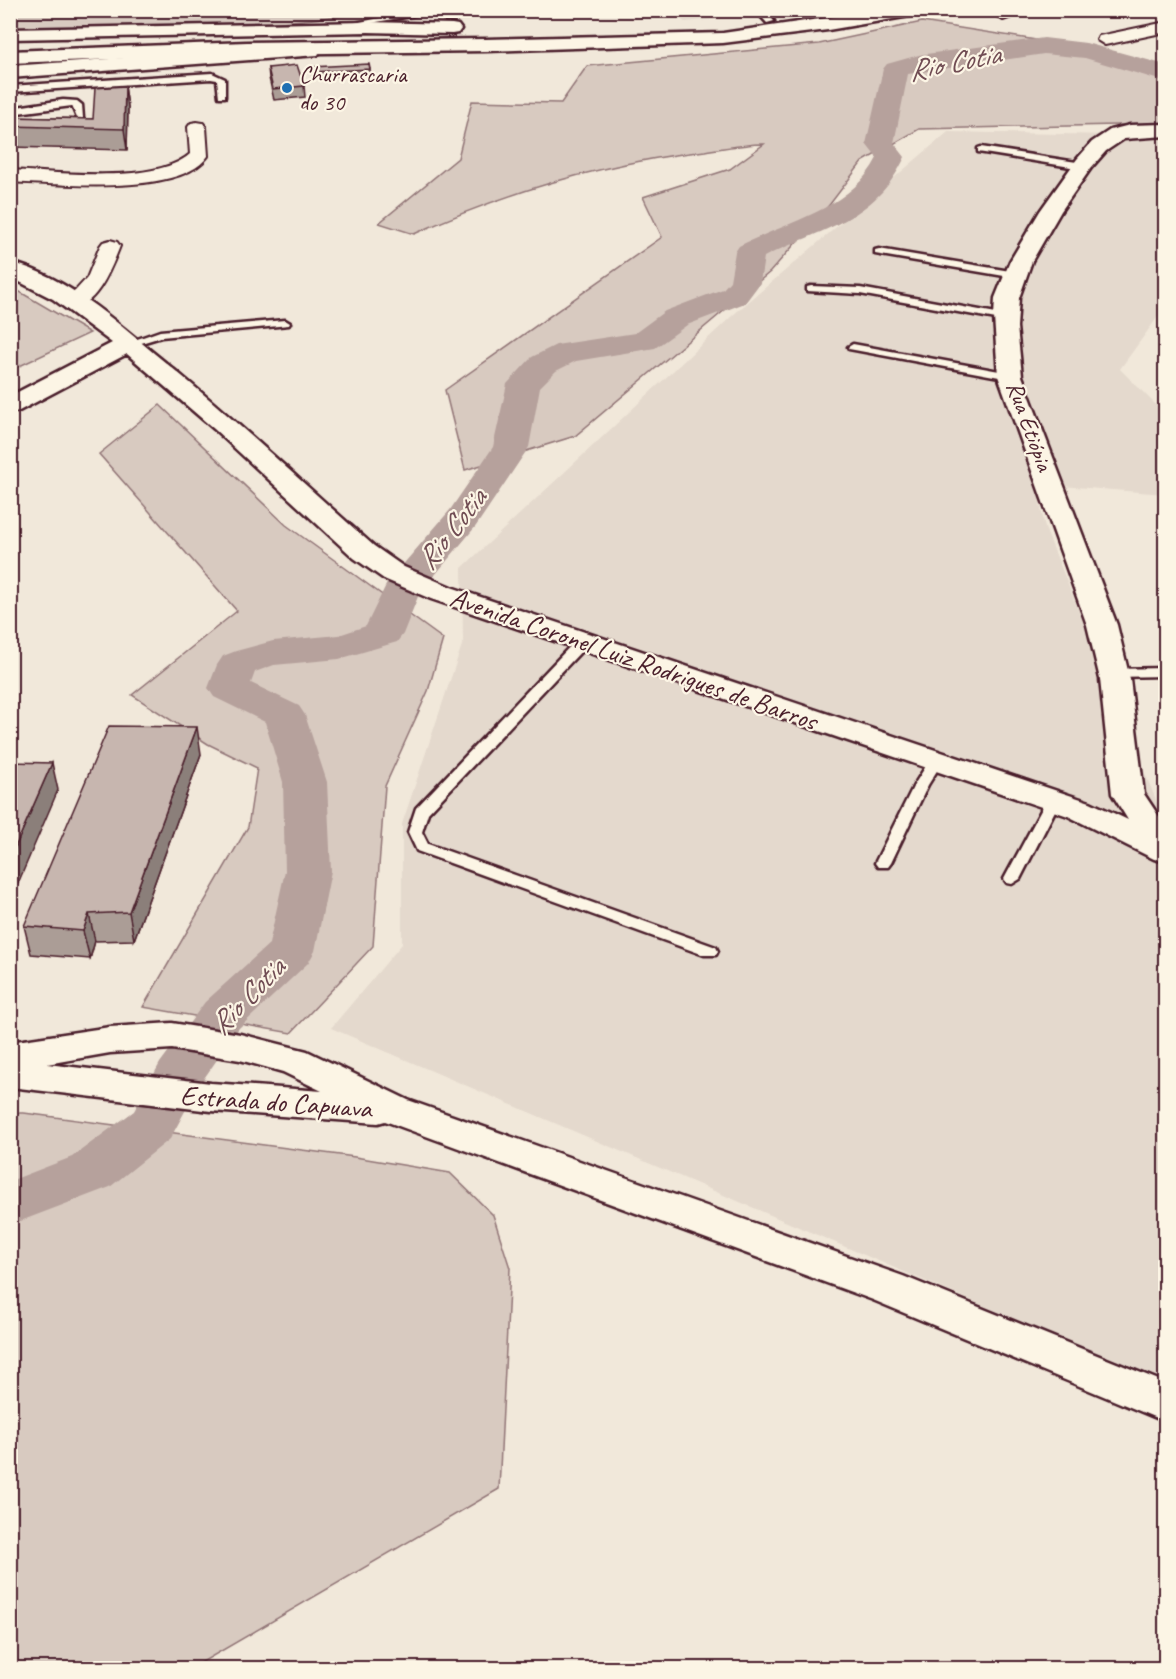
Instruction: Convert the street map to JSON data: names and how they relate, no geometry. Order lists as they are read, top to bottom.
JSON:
{
  "streets": {
    "main road": ["Rua Etiópia", "Avenida Coronel Luiz Rodrigues de Barros", "Estrada do Capuava"]
  },
  "crossings": [
    ["Rua Etiópia", "Avenida Coronel Luiz Rodrigues de Barros"]
  ],
  "water": ["Rio Cotia"],
  "places": ["Churrascaria do 30"]
}
